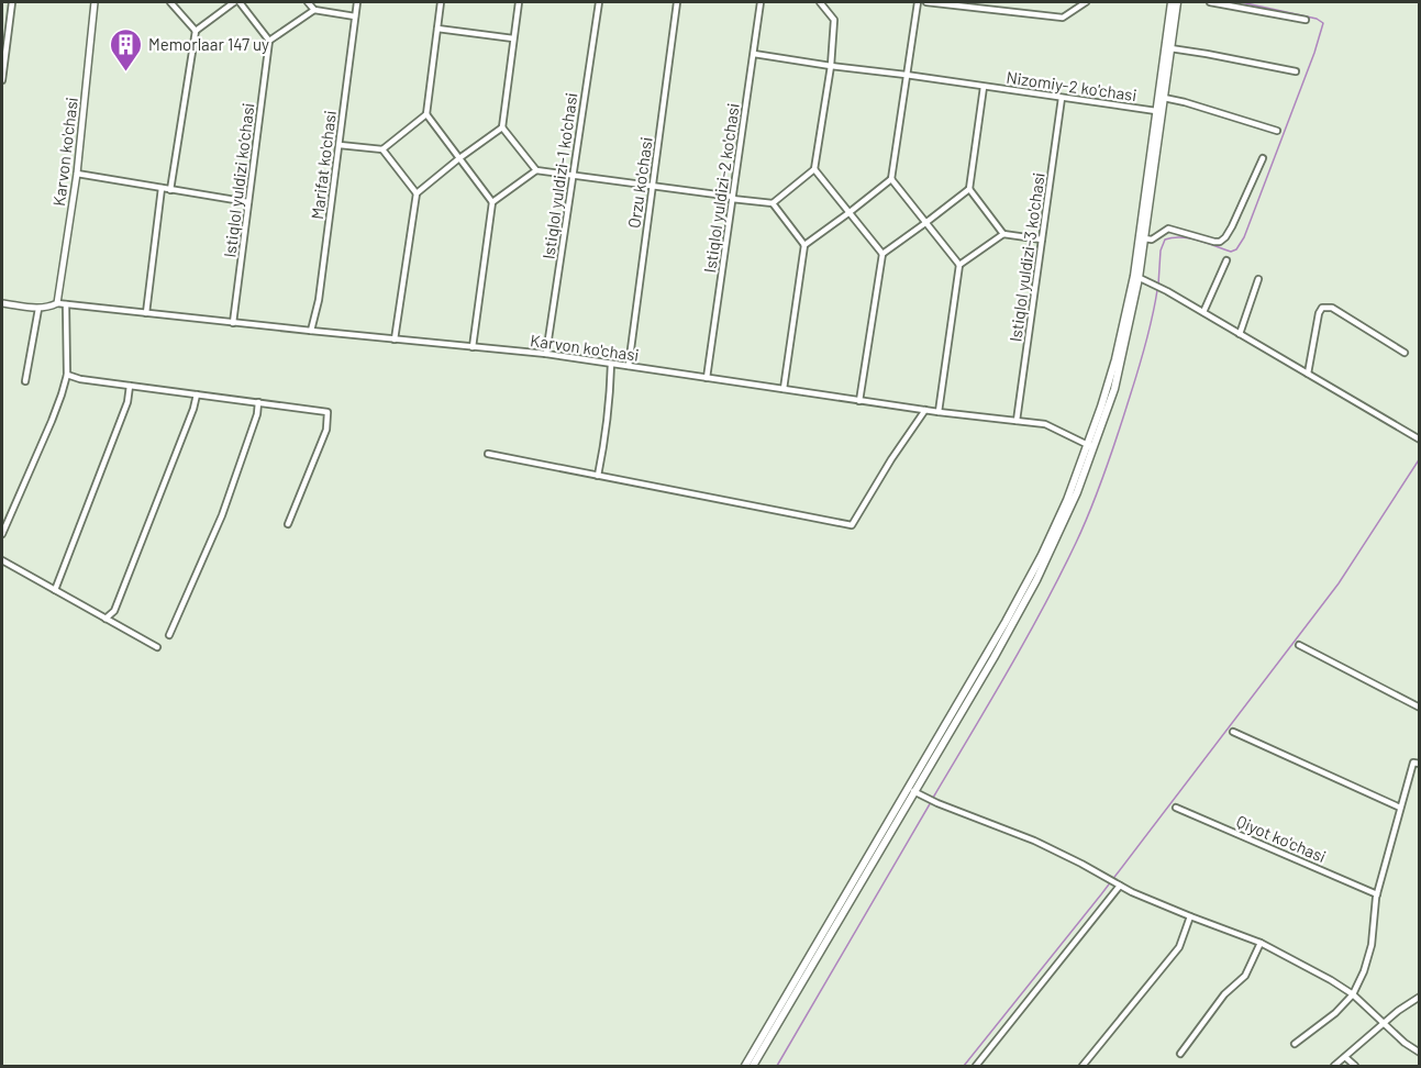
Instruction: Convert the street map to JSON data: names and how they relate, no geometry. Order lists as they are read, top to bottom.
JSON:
{
  "streets": {
    "street": [
      "Nizomiy-2 ko'chasi",
      "Karvon ko'chasi",
      "Marifat ko'chasi",
      "Istiqlol yuldizi-1 ko'chasi",
      "Istiqlol yuldizi ko'chasi",
      "Orzu ko'chasi",
      "Istiqlol yuldizi-2 ko'chasi",
      "Istiqlol yuldizi-3 ko'chasi",
      "Qiyot ko'chasi"
    ]
  },
  "crossings": [
    ["Nizomiy-2 ko'chasi", "Istiqlol yuldizi-2 ko'chasi"],
    ["Nizomiy-2 ko'chasi", "Istiqlol yuldizi-3 ko'chasi"],
    ["Karvon ko'chasi", "Marifat ko'chasi"],
    ["Karvon ko'chasi", "Istiqlol yuldizi-1 ko'chasi"],
    ["Karvon ko'chasi", "Istiqlol yuldizi ko'chasi"],
    ["Karvon ko'chasi", "Orzu ko'chasi"],
    ["Karvon ko'chasi", "Istiqlol yuldizi-2 ko'chasi"],
    ["Karvon ko'chasi", "Istiqlol yuldizi-3 ko'chasi"]
  ],
  "places": {
    "building": ["Memorlaar 147 uy"]
  }
}
